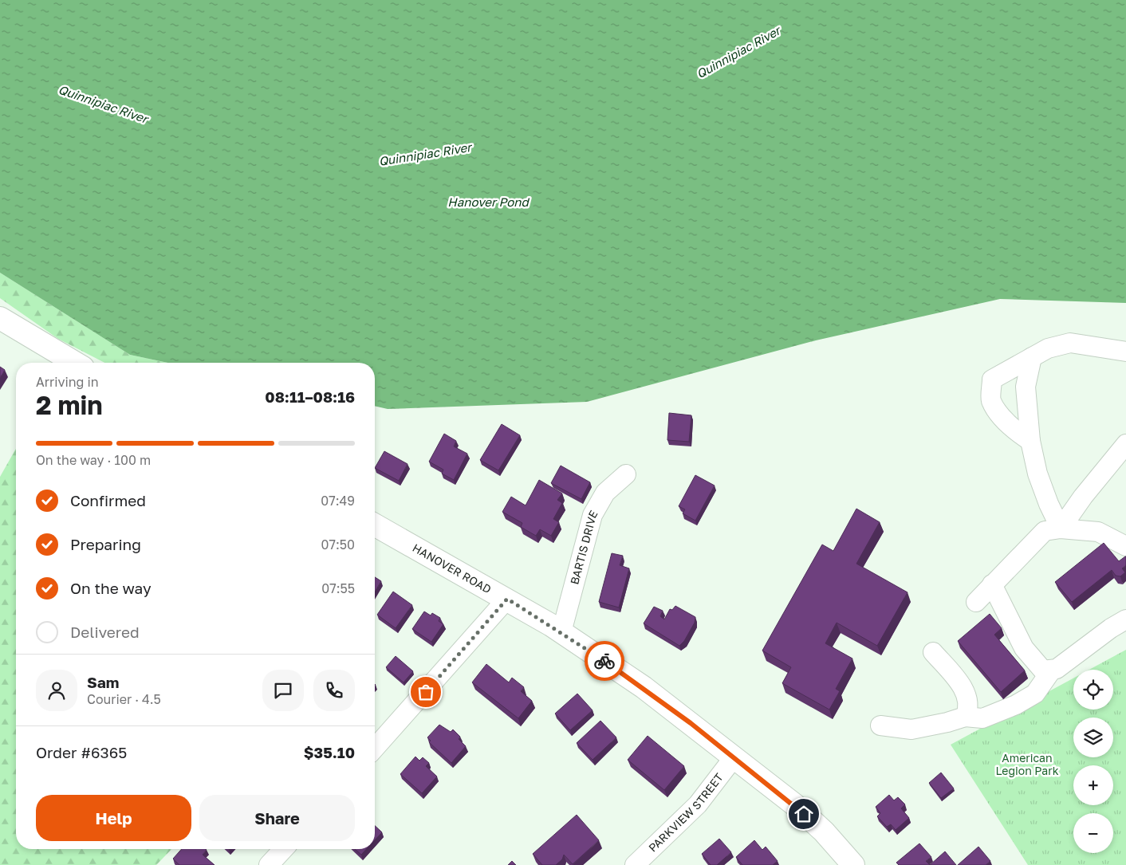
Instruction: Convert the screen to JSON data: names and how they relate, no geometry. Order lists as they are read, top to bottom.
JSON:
{
  "streets": {
    "main road": ["HANOVER ROAD"],
    "street": ["BARTIS DRIVE", "PARKVIEW STREET"]
  },
  "crossings": [
    ["BARTIS DRIVE", "HANOVER ROAD"],
    ["HANOVER ROAD", "PARKVIEW STREET"]
  ],
  "water": ["Quinnipiac River", "Hanover Pond"],
  "parks": ["American Legion Park"],
  "page": {
    "heading": ["2 min", "Arriving in", "08:11–08:16"],
    "panel": [
      "Sam",
      "Courier · 4.5",
      "Order #6365",
      "$35.10"
    ],
    "bar": "On the way · 100 m",
    "list": [
      ["Confirmed", "07:49"],
      ["Preparing", "07:50"],
      ["On the way", "07:55"],
      "Delivered"
    ],
    "map_buttons": ["+", "−"],
    "buttons": ["Help", "Share"]
  }
}
